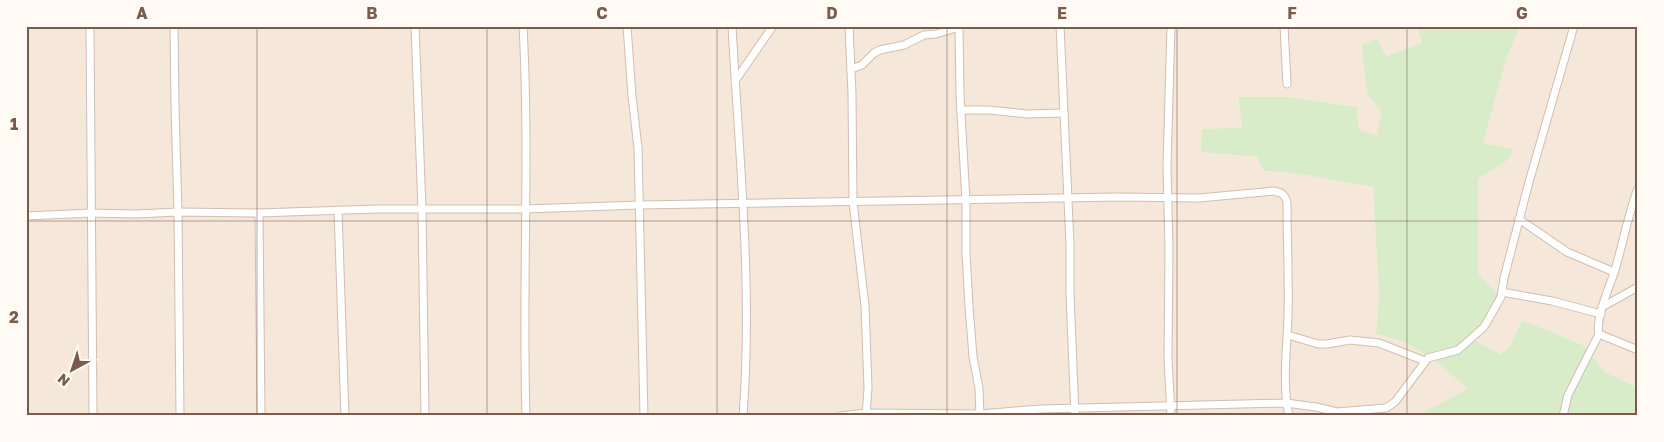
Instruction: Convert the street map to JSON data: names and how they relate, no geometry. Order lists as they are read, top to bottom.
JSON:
{
  "north": "bottom left",
  "grid": {
    "columns": [
      "A",
      "B",
      "C",
      "D",
      "E",
      "F",
      "G"
    ],
    "rows": ["1", "2"]
  }
}
